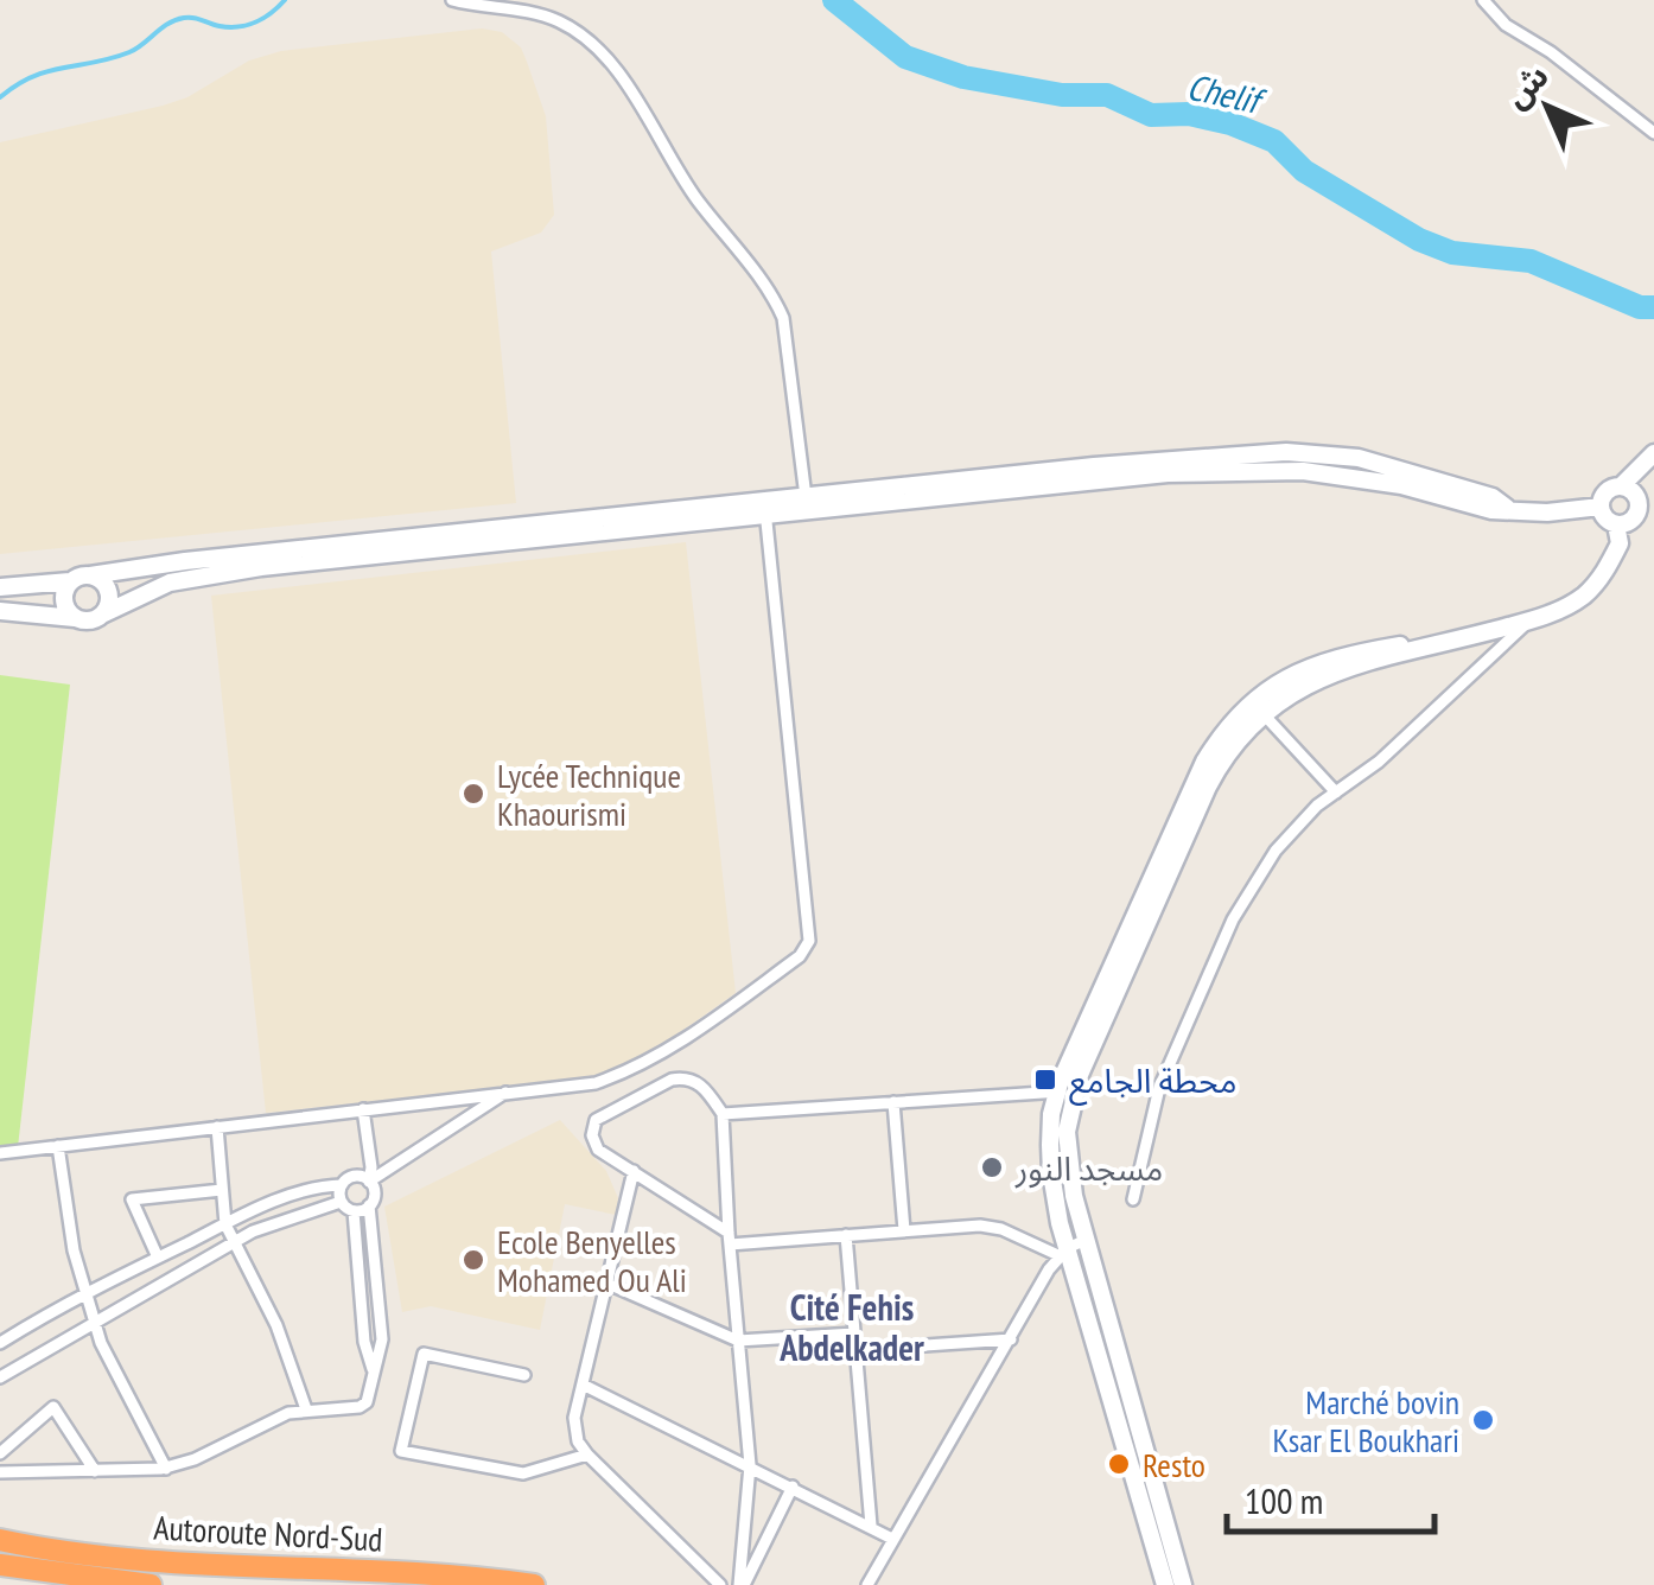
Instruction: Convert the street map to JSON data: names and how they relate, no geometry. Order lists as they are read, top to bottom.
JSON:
{
  "streets": {
    "highway": ["Autoroute Nord-Sud"]
  },
  "districts": ["Cité Fehis Abdelkader"],
  "water": ["Chelif"],
  "places": {
    "other": [
      "Lycée Technique Khaourismi",
      "مسجد النور",
      "Ecole Benyelles Mohamed Ou Ali",
      "Marché bovin Ksar El Boukhari",
      "Resto"
    ],
    "transit": ["محطة الجامع"]
  },
  "scale_bar": "100 m",
  "north": "top left"
}
